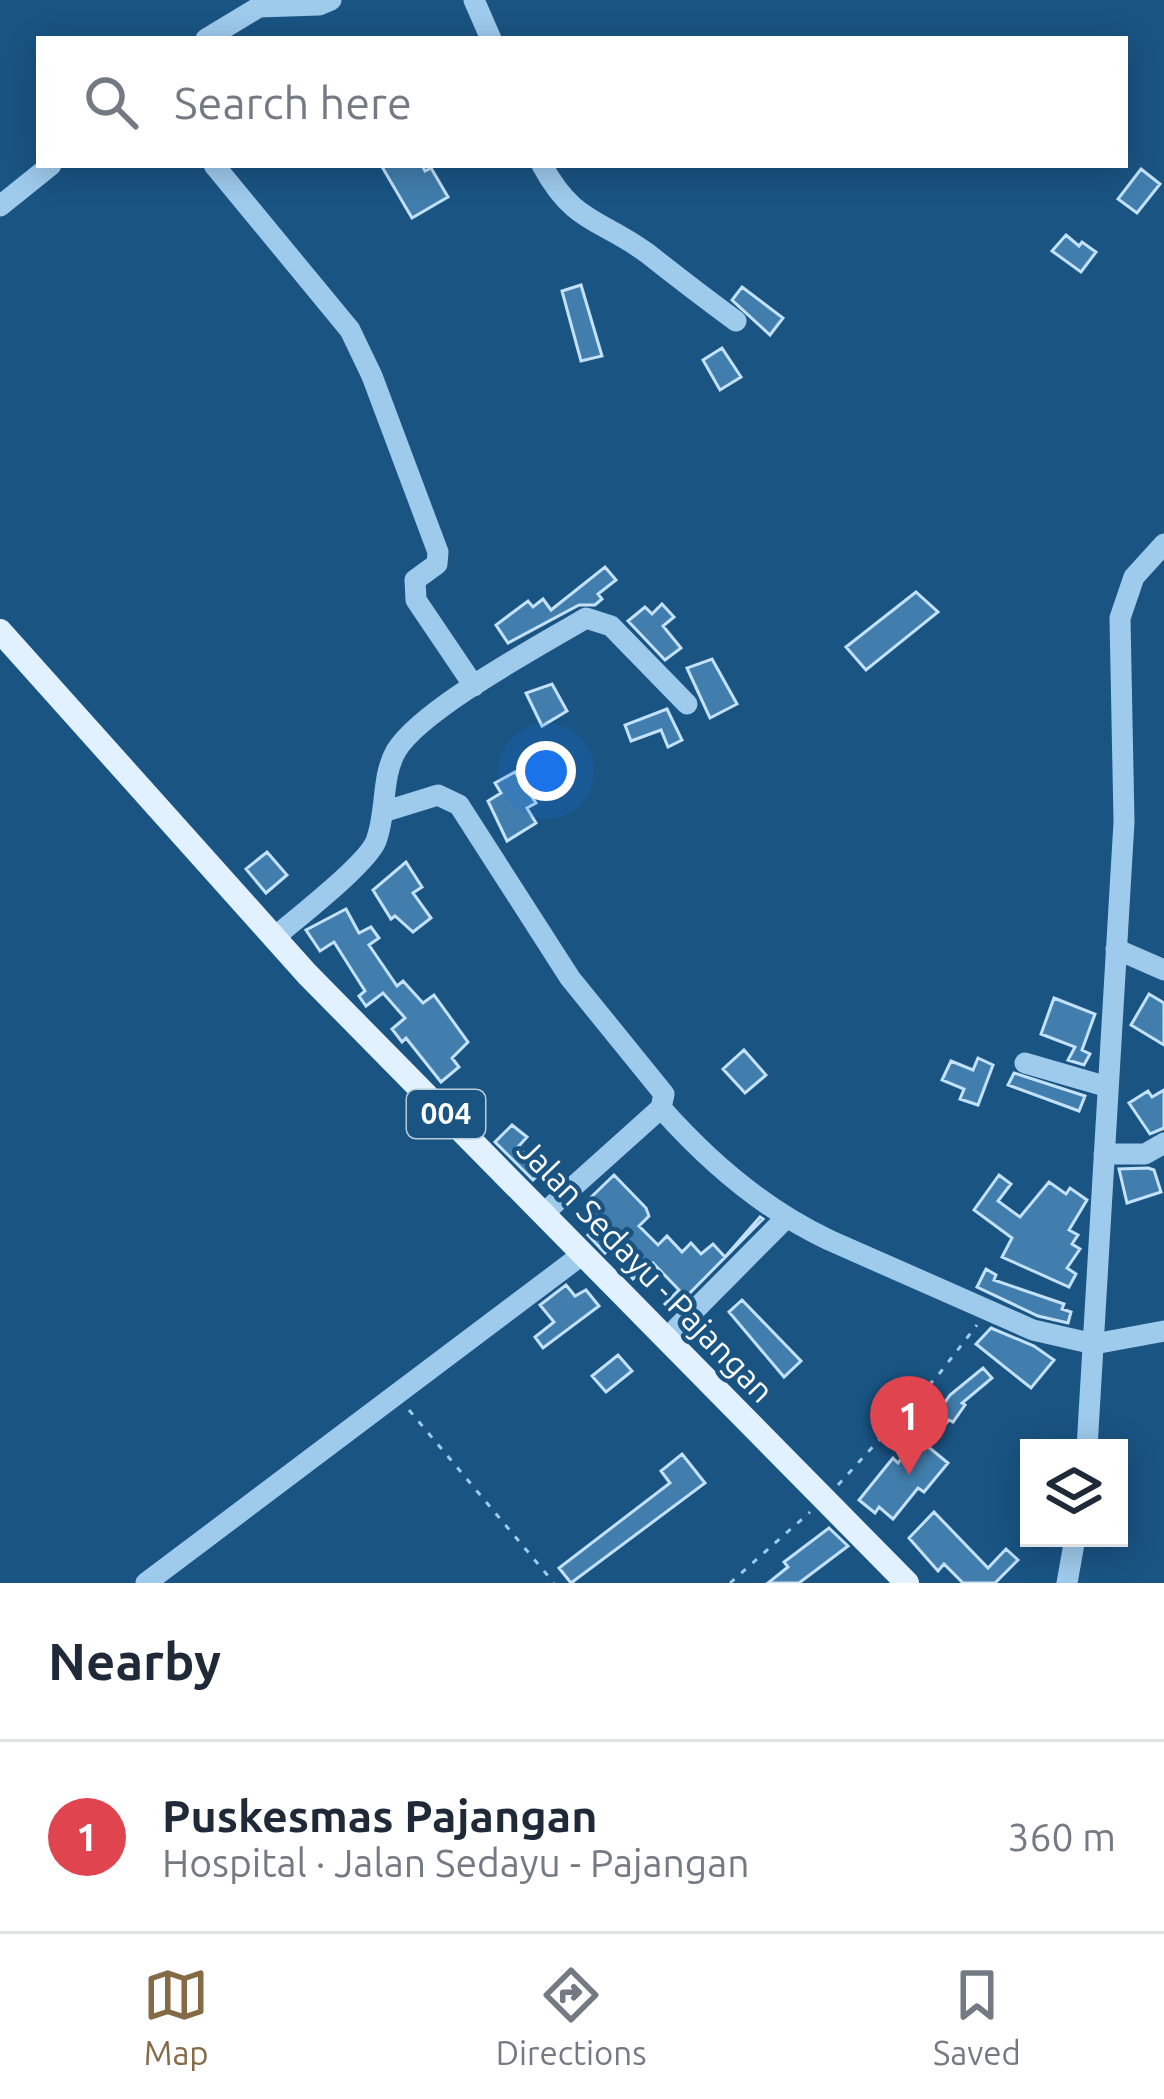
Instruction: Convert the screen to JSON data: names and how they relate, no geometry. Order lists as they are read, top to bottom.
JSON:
{
  "streets": {
    "main road": ["004", "Jalan Sedayu - Pajangan"]
  },
  "page": {
    "search": "Search here",
    "pins": "1",
    "heading": "Nearby",
    "list": [
      {
        "mark": "1",
        "name": "Puskesmas Pajangan",
        "note": "Hospital · Jalan Sedayu - Pajangan",
        "value": "360 m"
      }
    ],
    "nav": ["Map", "Directions", "Saved"]
  }
}
